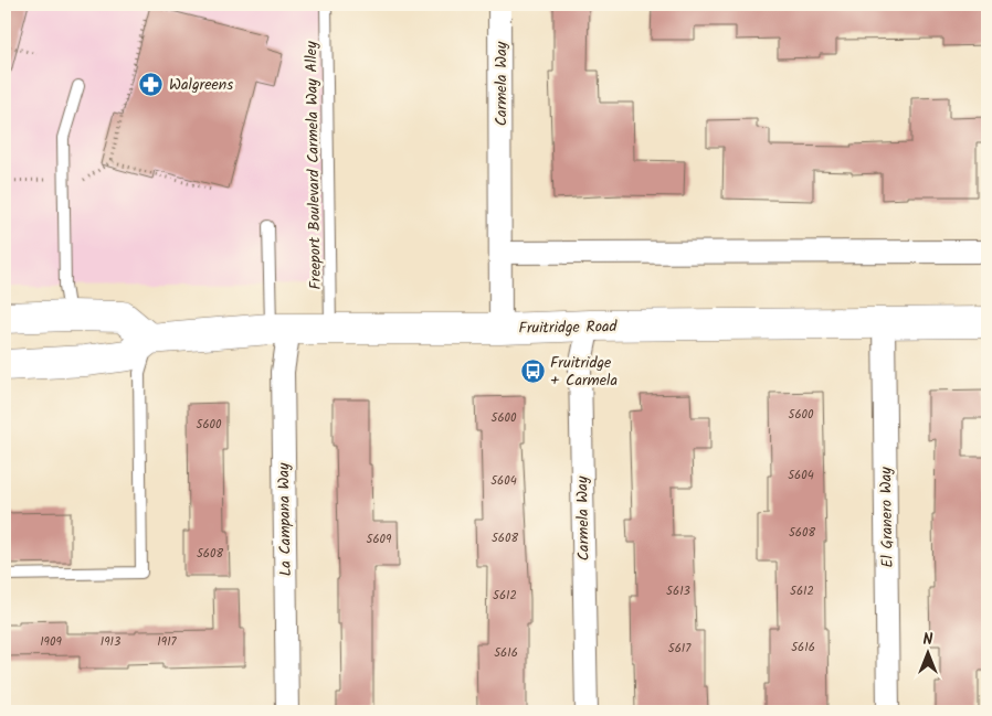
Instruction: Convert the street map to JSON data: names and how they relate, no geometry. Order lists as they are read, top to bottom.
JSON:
{
  "streets": {
    "main road": ["Fruitridge Road"],
    "street": ["Carmela Way", "El Granero Way", "La Campana Way"],
    "lane": ["Freeport Boulevard Carmela Way Alley"]
  },
  "crossings": [
    ["Carmela Way", "Fruitridge Road"],
    ["Freeport Boulevard Carmela Way Alley", "Fruitridge Road"],
    ["Fruitridge Road", "El Granero Way"],
    ["Fruitridge Road", "La Campana Way"]
  ],
  "places": {
    "pharmacy": ["Walgreens"],
    "bus stop": ["Fruitridge + Carmela"]
  },
  "house_numbers": [
    "5600",
    "5600",
    "5600",
    "5604",
    "5604",
    "5608",
    "5608",
    "5609",
    "5608",
    "5613",
    "5612",
    "5612",
    "1909",
    "1913",
    "1917",
    "5616",
    "5617",
    "5616"
  ],
  "north": "top"
}
